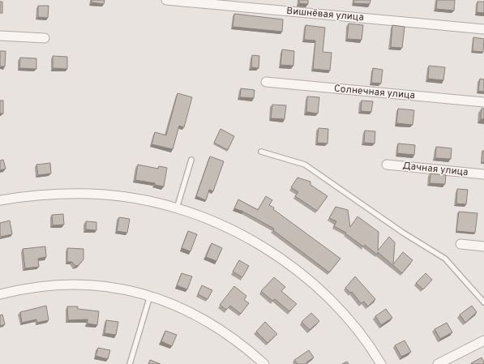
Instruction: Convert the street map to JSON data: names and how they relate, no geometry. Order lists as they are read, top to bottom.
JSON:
{
  "streets": {
    "street": ["Вишнёвая улица", "Солнечная улица", "Дачная улица"]
  }
}
